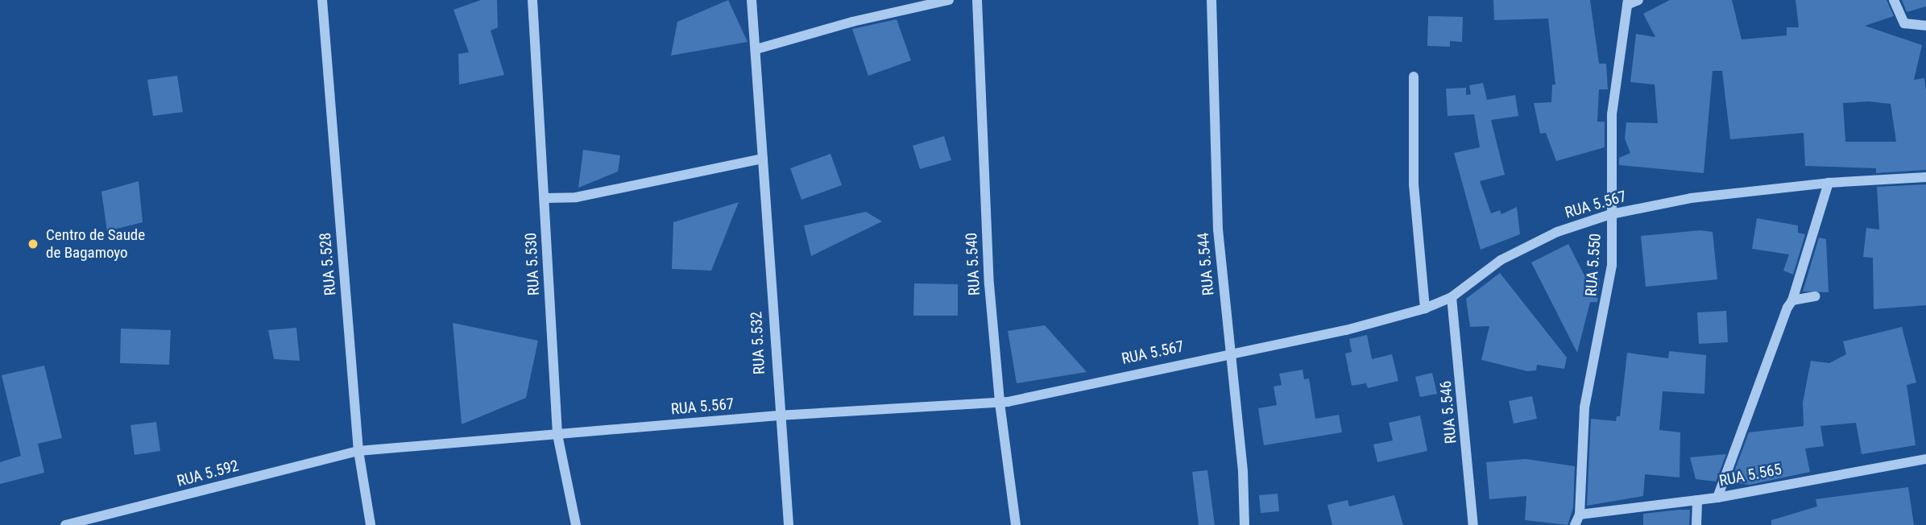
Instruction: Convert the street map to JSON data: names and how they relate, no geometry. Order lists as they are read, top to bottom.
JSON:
{
  "streets": {
    "street": [
      "RUA 5.567",
      "RUA 5.528",
      "RUA 5.530",
      "RUA 5.540",
      "RUA 5.544",
      "RUA 5.550",
      "RUA 5.532",
      "RUA 5.546",
      "RUA 5.592",
      "RUA 5.565"
    ]
  },
  "crossings": [
    ["RUA 5.567", "RUA 5.528"],
    ["RUA 5.567", "RUA 5.530"],
    ["RUA 5.567", "RUA 5.540"],
    ["RUA 5.567", "RUA 5.544"],
    ["RUA 5.567", "RUA 5.550"],
    ["RUA 5.567", "RUA 5.532"],
    ["RUA 5.567", "RUA 5.546"],
    ["RUA 5.567", "RUA 5.592"],
    ["RUA 5.528", "RUA 5.592"],
    ["RUA 5.550", "RUA 5.565"]
  ],
  "places": ["Centro de Saude de Bagamoyo"]
}
